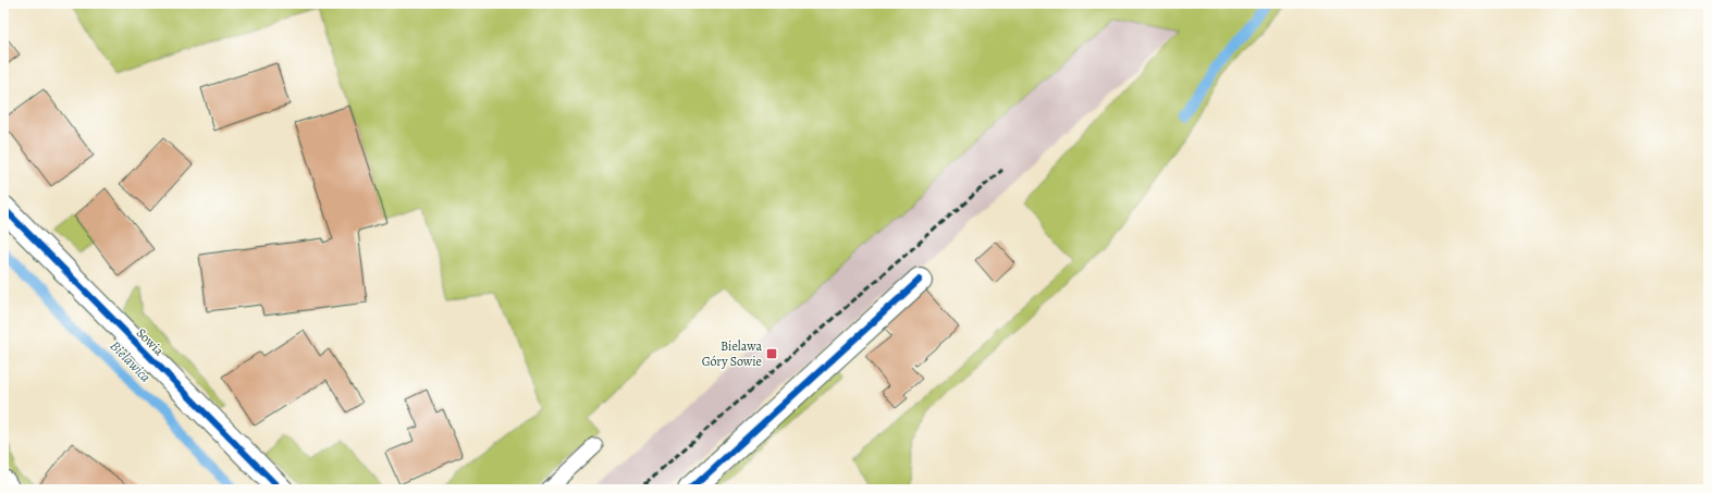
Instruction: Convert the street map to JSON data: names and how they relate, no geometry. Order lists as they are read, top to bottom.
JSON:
{
  "streets": {
    "street": ["Sowia"]
  },
  "water": ["Bielawica"],
  "places": {
    "transit": ["Bielawa Góry Sowie"]
  }
}
